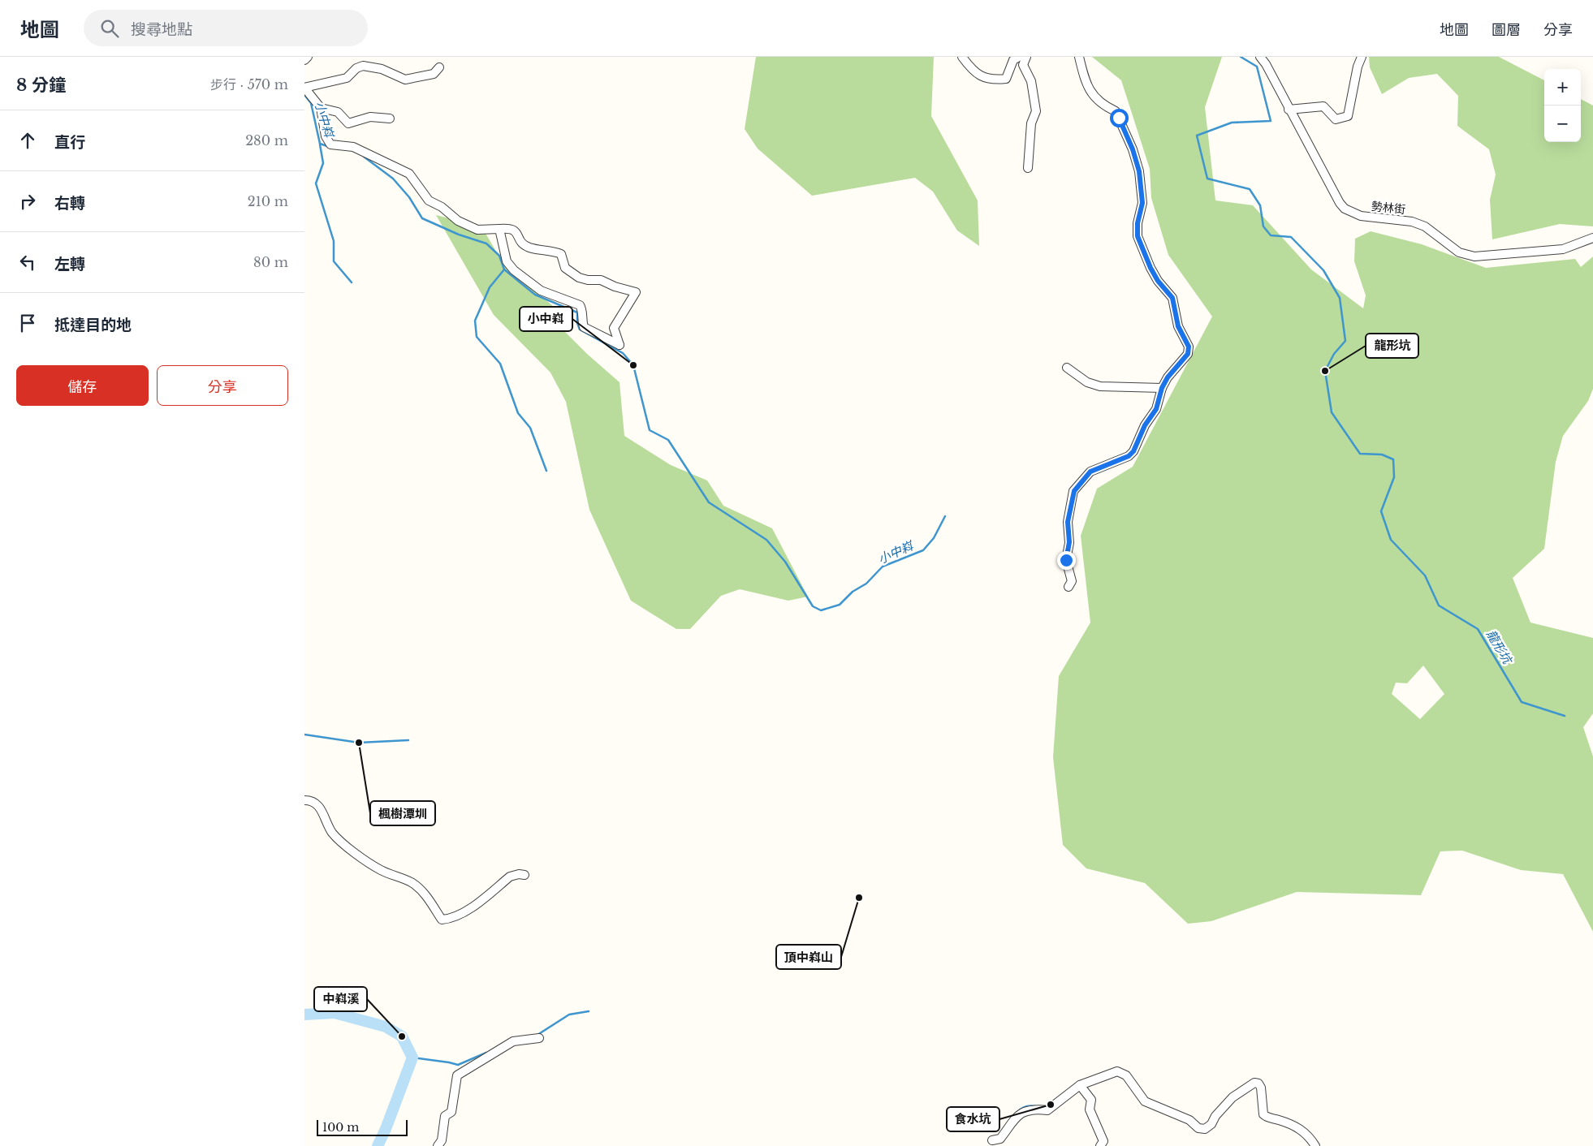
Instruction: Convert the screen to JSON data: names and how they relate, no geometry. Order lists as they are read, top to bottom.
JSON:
{
  "streets": {
    "street": ["勢林街"]
  },
  "water": ["小中嵙", "龍形坑"],
  "places": [
    "小中嵙",
    "龍形坑",
    "楓樹潭圳",
    "頂中嵙山",
    "中嵙溪",
    "食水坑"
  ],
  "scale_bar": "100 m",
  "page": {
    "header": "地圖",
    "search": "搜尋地點",
    "nav": ["地圖", "圖層", "分享"],
    "heading": ["8 分鐘", "步行 · 570 m"],
    "map_buttons": ["+", "−"],
    "list": [
      ["直行", "280 m"],
      ["右轉", "210 m"],
      ["左轉", "80 m"],
      "抵達目的地"
    ],
    "buttons": ["儲存", "分享"],
    "scale": "100 m"
  }
}
